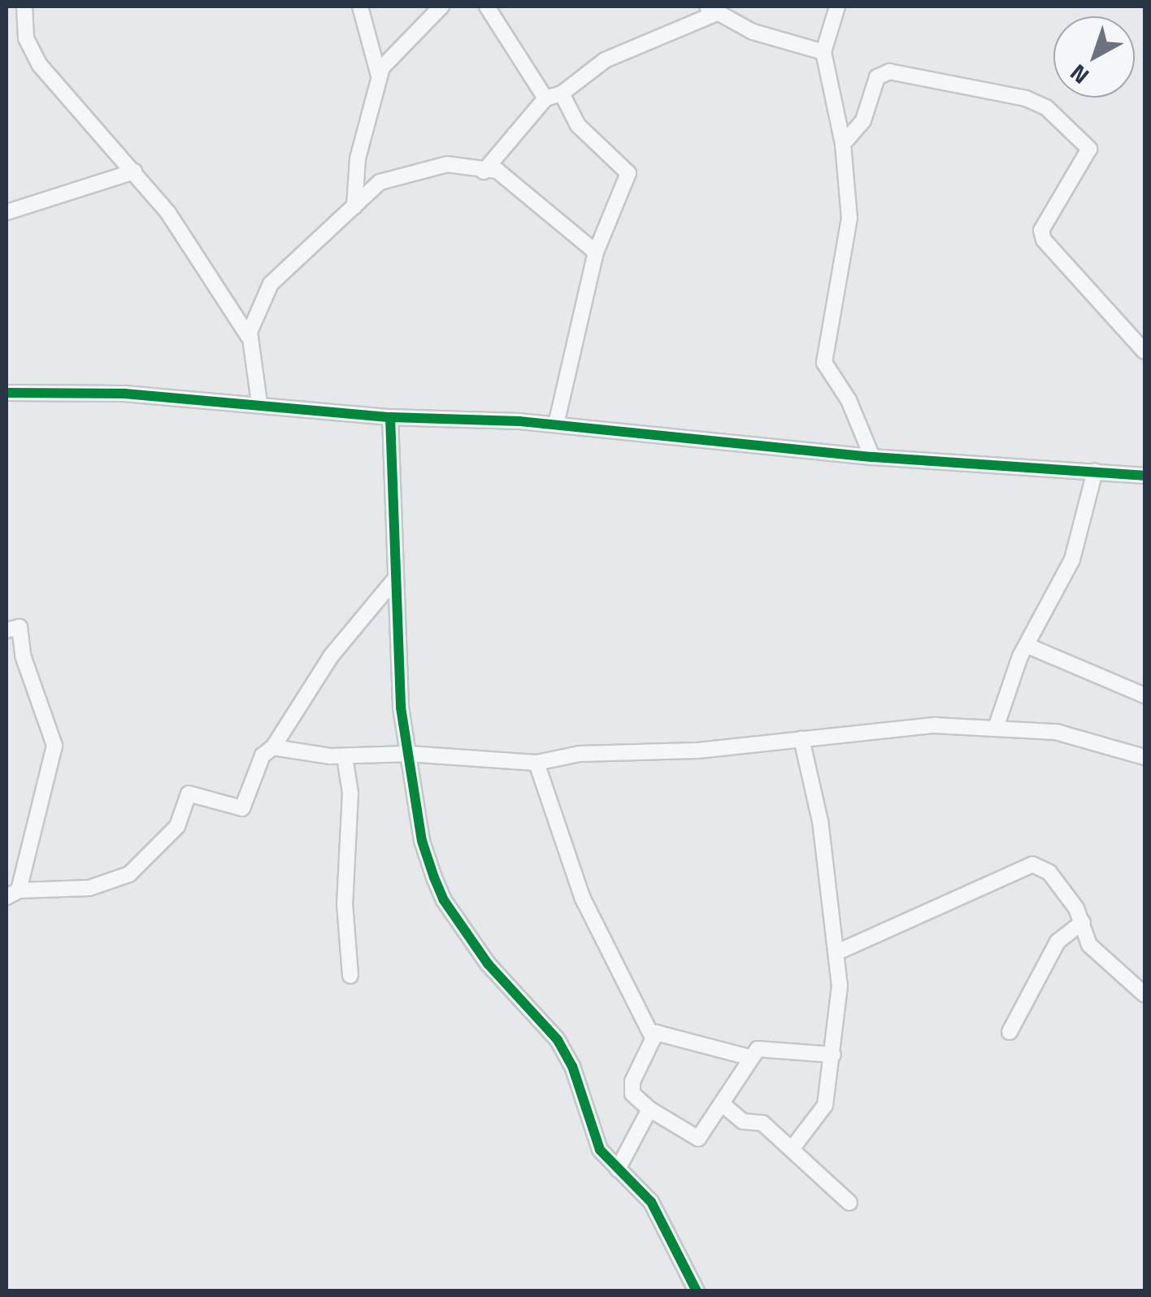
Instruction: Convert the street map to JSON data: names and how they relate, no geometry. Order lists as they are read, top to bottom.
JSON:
{
  "north": "bottom left"
}
